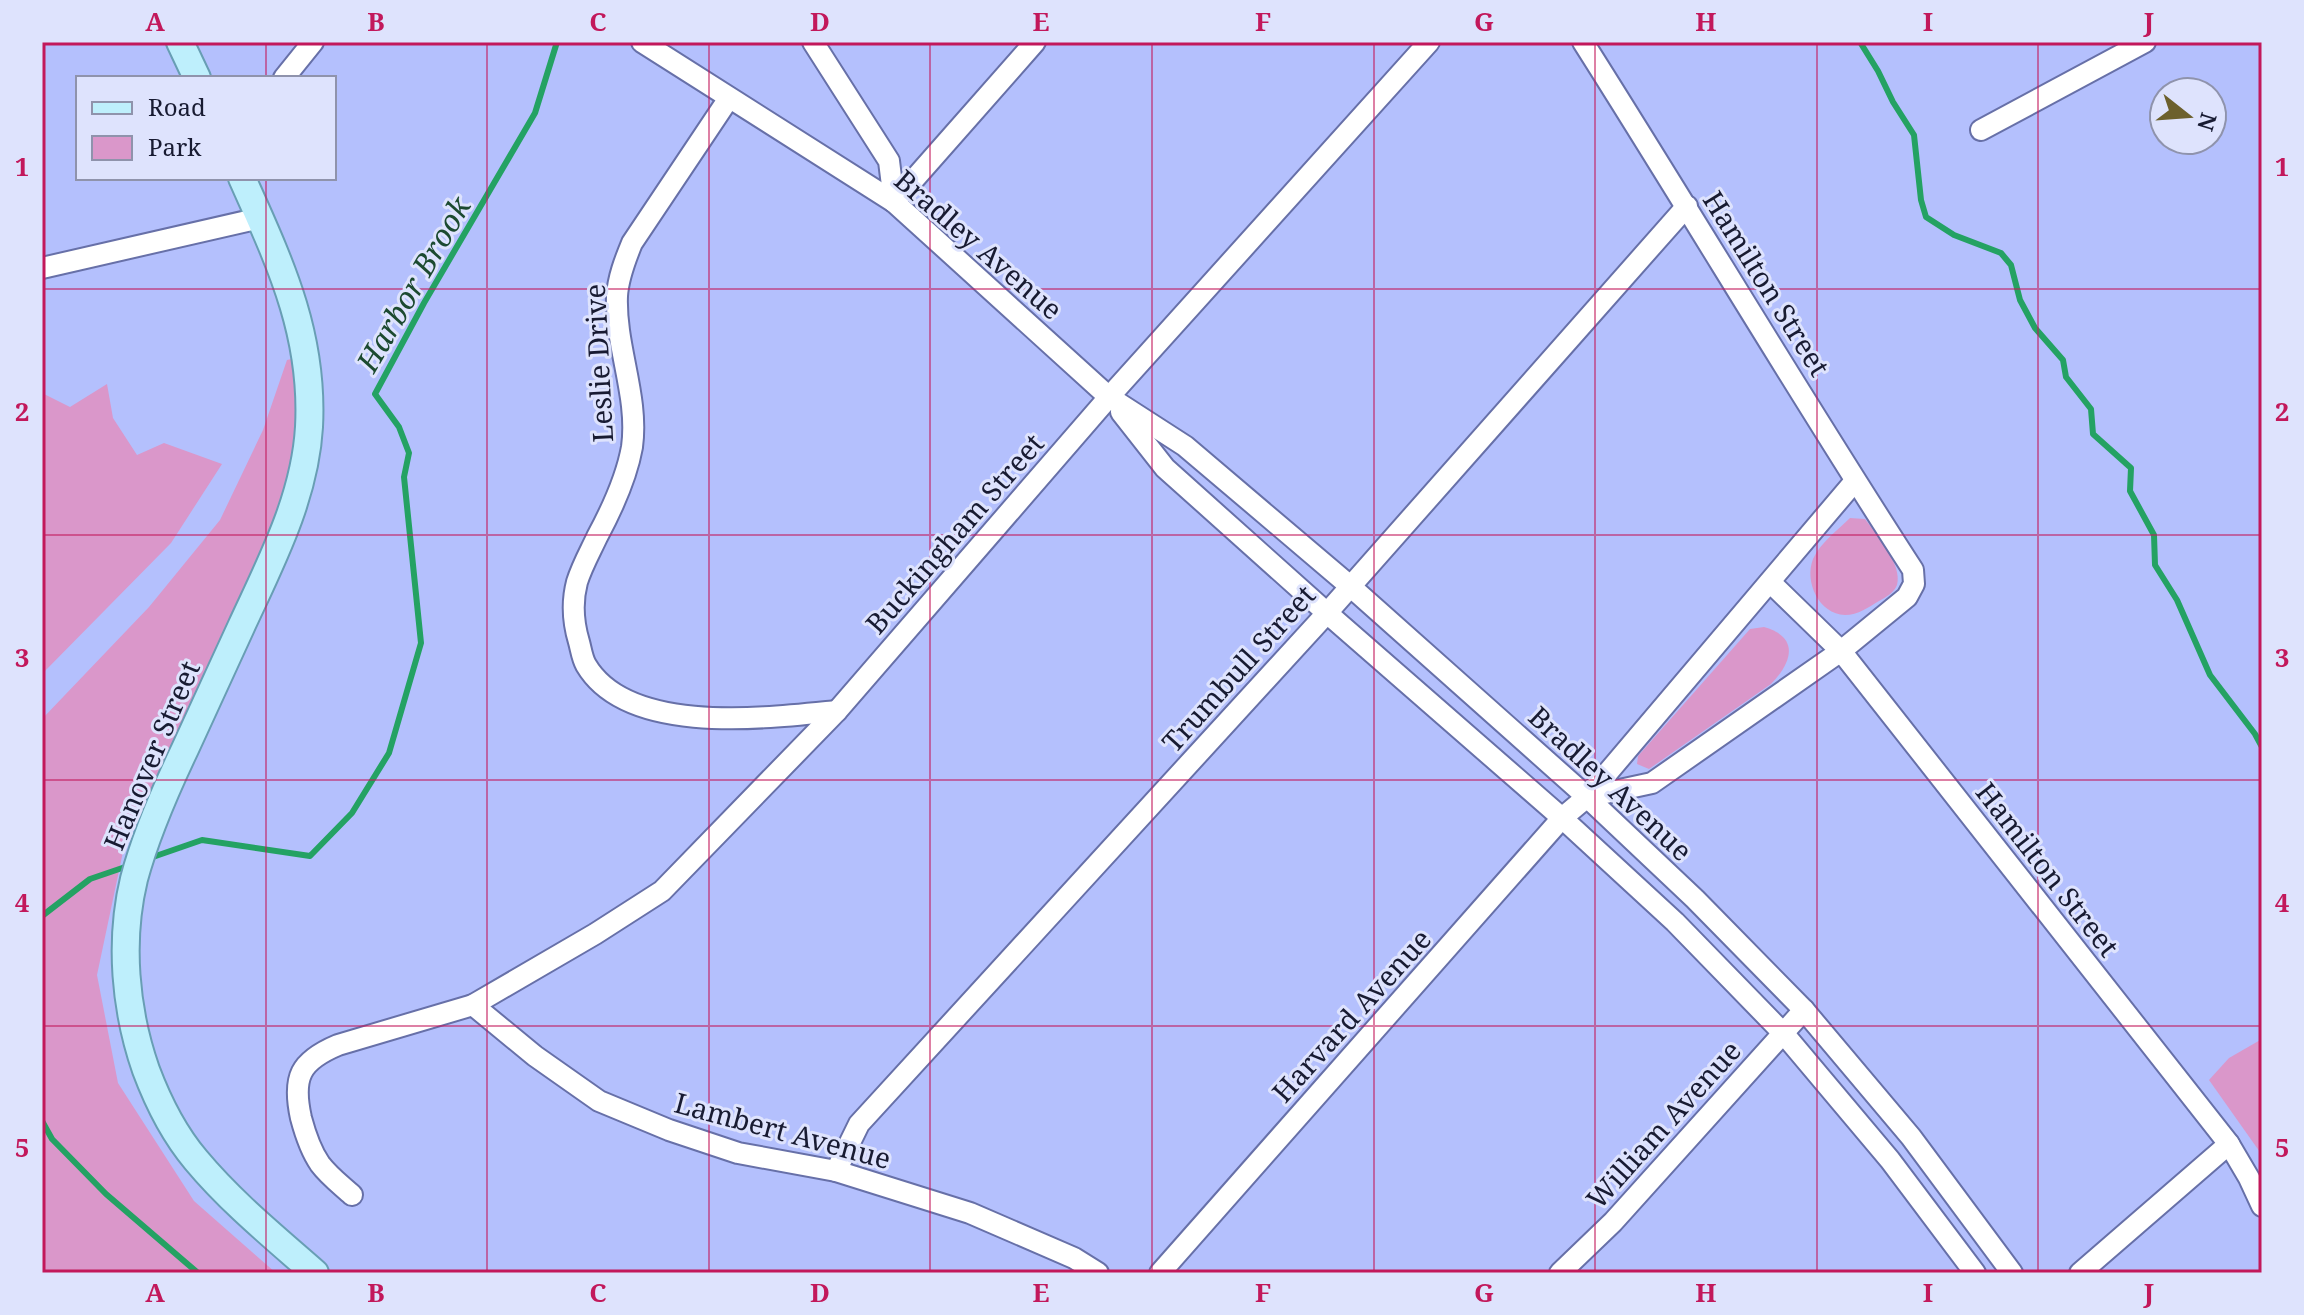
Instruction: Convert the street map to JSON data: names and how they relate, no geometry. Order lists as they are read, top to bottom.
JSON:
{
  "streets": {
    "main road": ["Hanover Street"],
    "street": [
      "Bradley Avenue",
      "Hamilton Street",
      "Leslie Drive",
      "Buckingham Street",
      "Trumbull Street",
      "Harvard Avenue",
      "William Avenue",
      "Lambert Avenue"
    ]
  },
  "crossings": [
    ["Bradley Avenue", "Leslie Drive"],
    ["Bradley Avenue", "Buckingham Street"],
    ["Bradley Avenue", "Trumbull Street"],
    ["Bradley Avenue", "Harvard Avenue"],
    ["Bradley Avenue", "William Avenue"],
    ["Hamilton Street", "Trumbull Street"],
    ["Hamilton Street", "Harvard Avenue"],
    ["Leslie Drive", "Buckingham Street"],
    ["Buckingham Street", "Lambert Avenue"],
    ["Trumbull Street", "Lambert Avenue"]
  ],
  "water": ["Harbor Brook"],
  "legend": ["Road", "Park"],
  "north": "right",
  "grid": {
    "columns": [
      "A",
      "B",
      "C",
      "D",
      "E",
      "F",
      "G",
      "H",
      "I",
      "J"
    ],
    "rows": [
      "1",
      "2",
      "3",
      "4",
      "5"
    ]
  }
}
